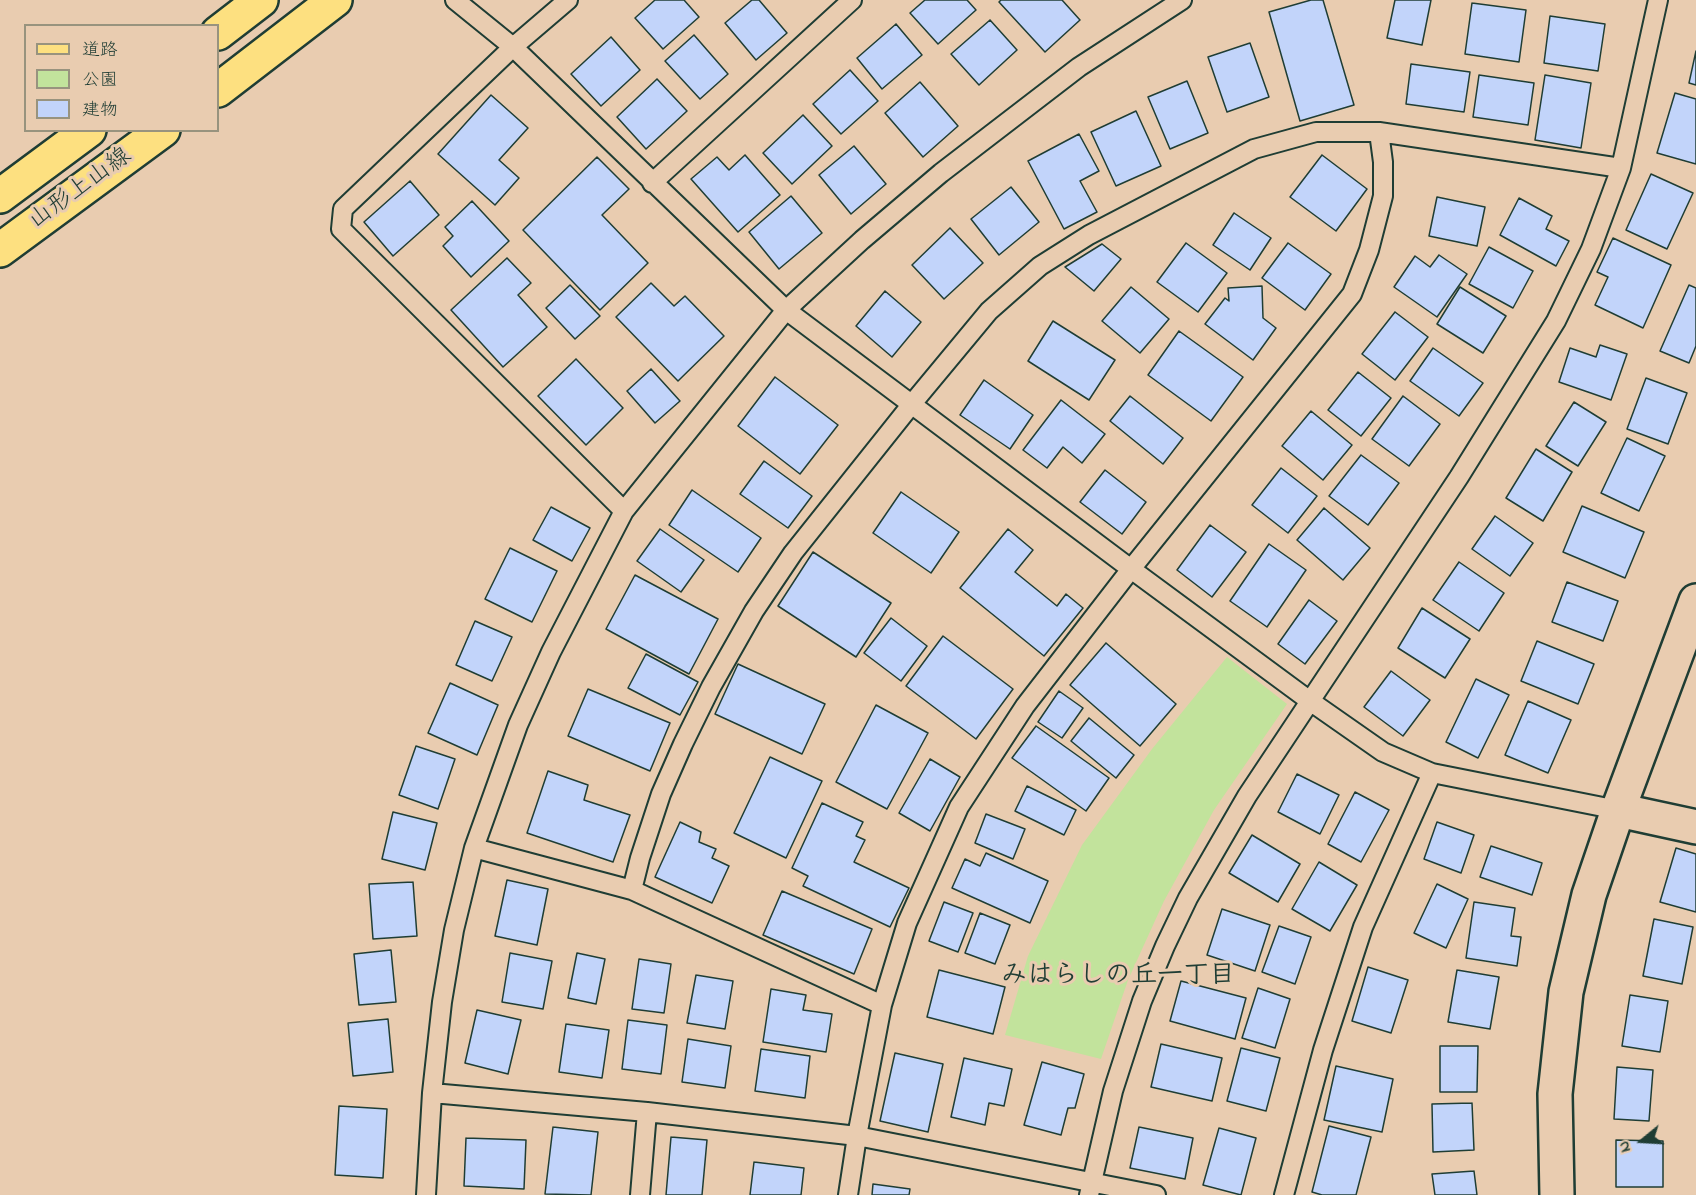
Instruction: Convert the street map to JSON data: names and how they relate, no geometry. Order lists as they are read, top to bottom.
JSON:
{
  "streets": {
    "main road": ["山形上山線"]
  },
  "districts": ["みはらしの丘一丁目"],
  "legend": ["道路", "公園", "建物"],
  "north": "left"
}
